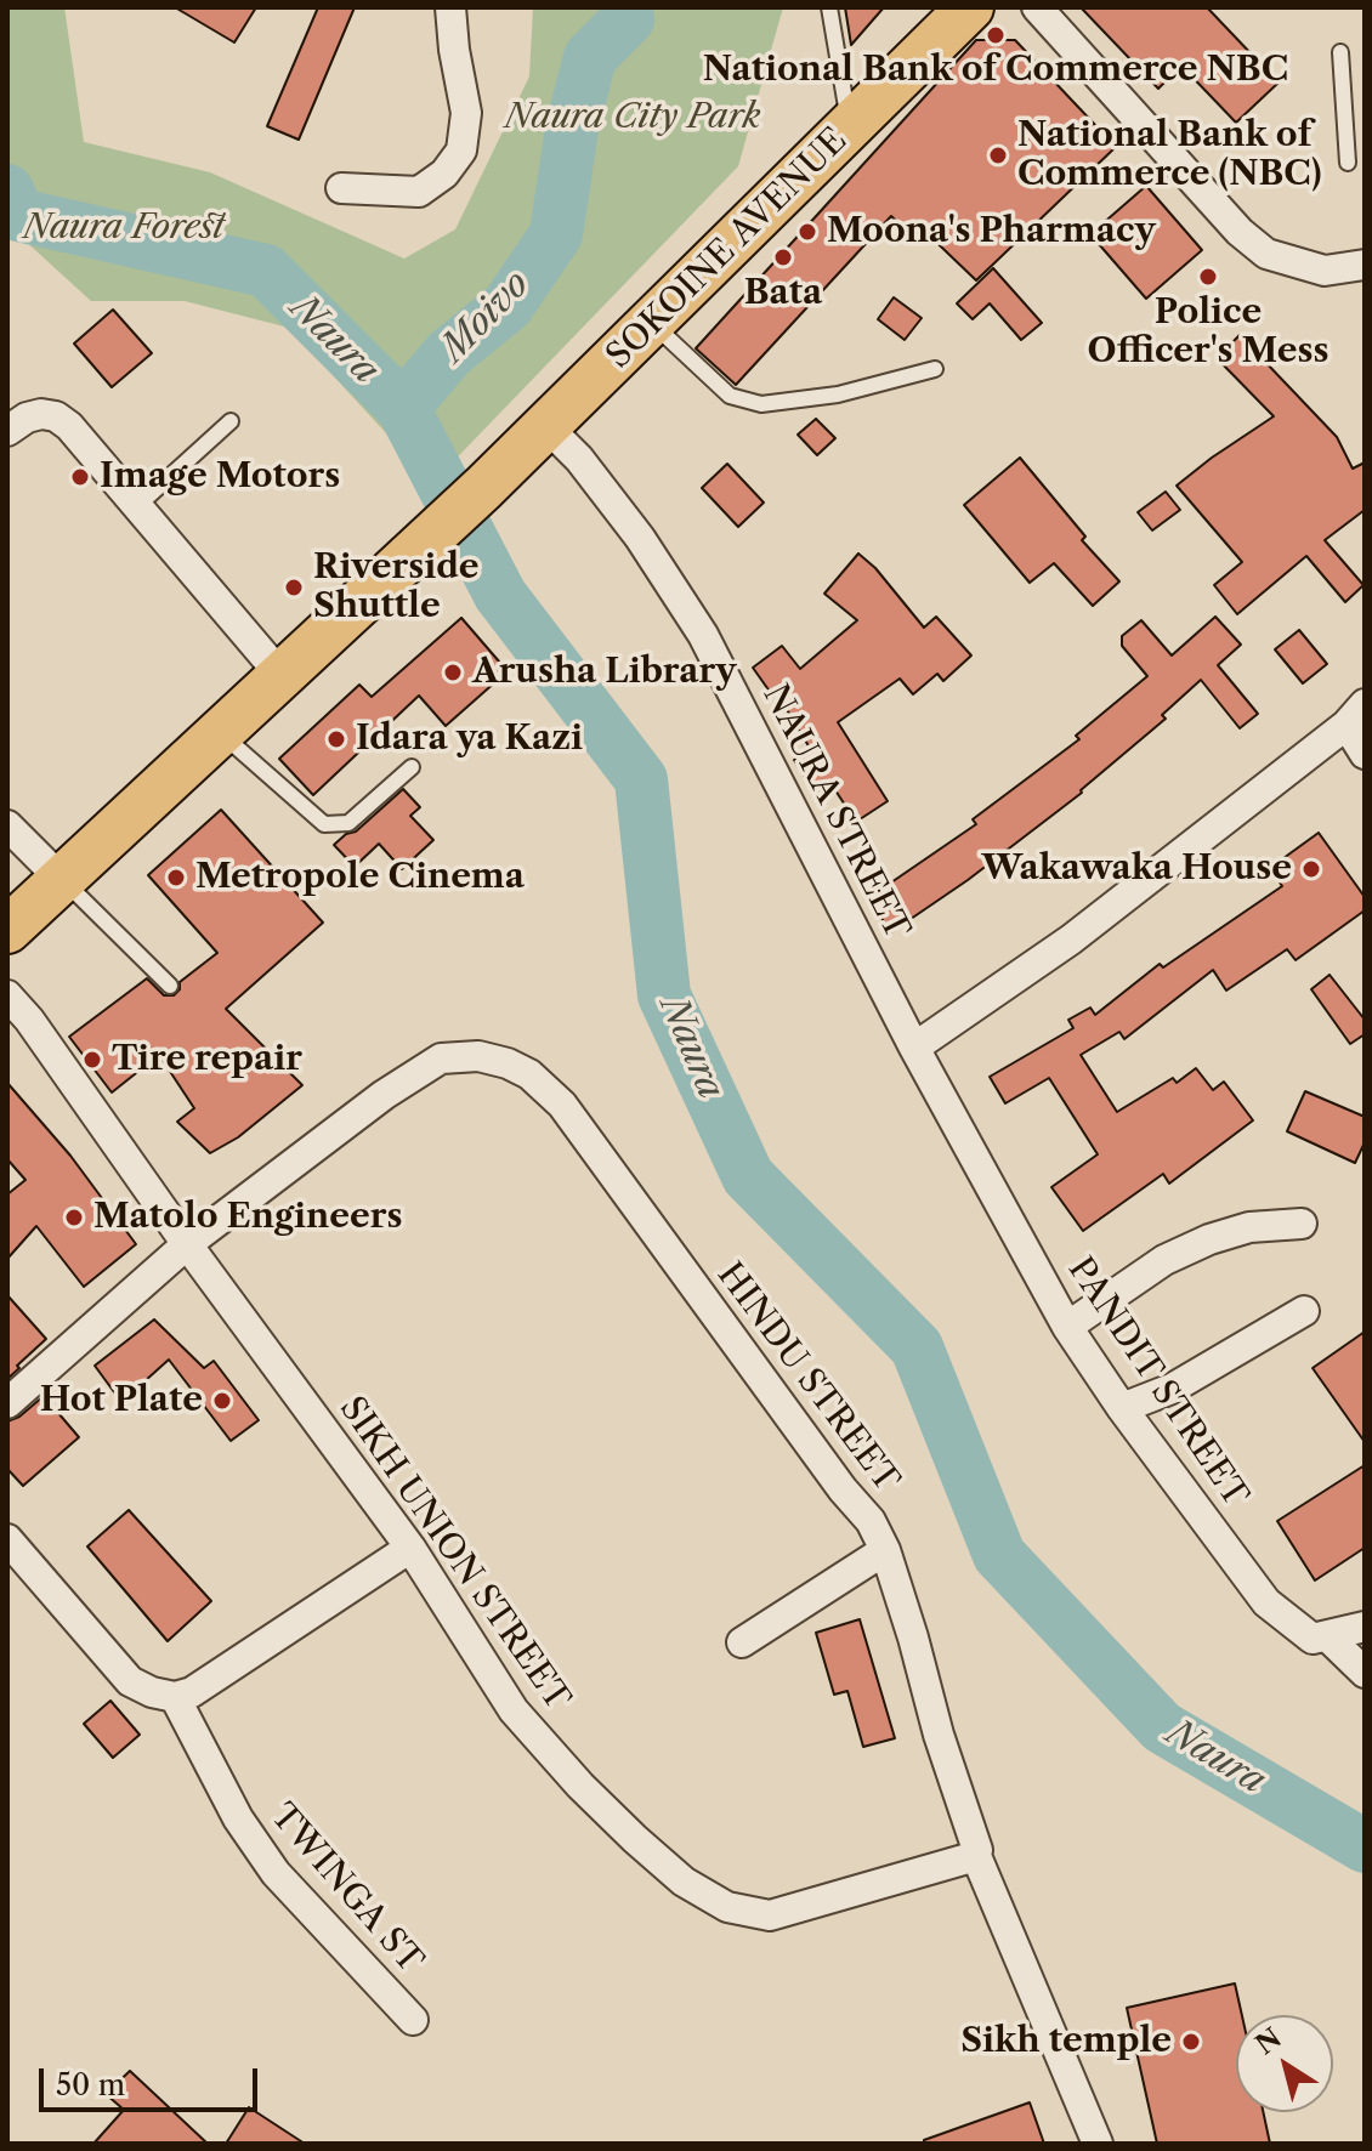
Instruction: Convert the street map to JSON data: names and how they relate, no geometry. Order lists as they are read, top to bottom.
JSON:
{
  "streets": {
    "main road": ["SOKOINE AVENUE"],
    "street": [
      "NAURA STREET",
      "HINDU STREET",
      "PANDIT STREET",
      "SIKH UNION STREET",
      "TWINGA ST"
    ]
  },
  "crossings": [
    ["SOKOINE AVENUE", "NAURA STREET"],
    ["NAURA STREET", "PANDIT STREET"],
    ["HINDU STREET", "SIKH UNION STREET"]
  ],
  "water": ["Moivo", "Naura"],
  "parks": ["Naura City Park", "Naura Forest"],
  "places": [
    "National Bank of Commerce NBC",
    "National Bank of Commerce (NBC)",
    "Moona's Pharmacy",
    "Bata",
    "Police Officer's Mess",
    "Image Motors",
    "Riverside Shuttle",
    "Arusha Library",
    "Idara ya Kazi",
    "Wakawaka House",
    "Metropole Cinema",
    "Tire repair",
    "Matolo Engineers",
    "Hot Plate",
    "Sikh temple"
  ],
  "scale_bar": "50 m",
  "north": "top left"
}
